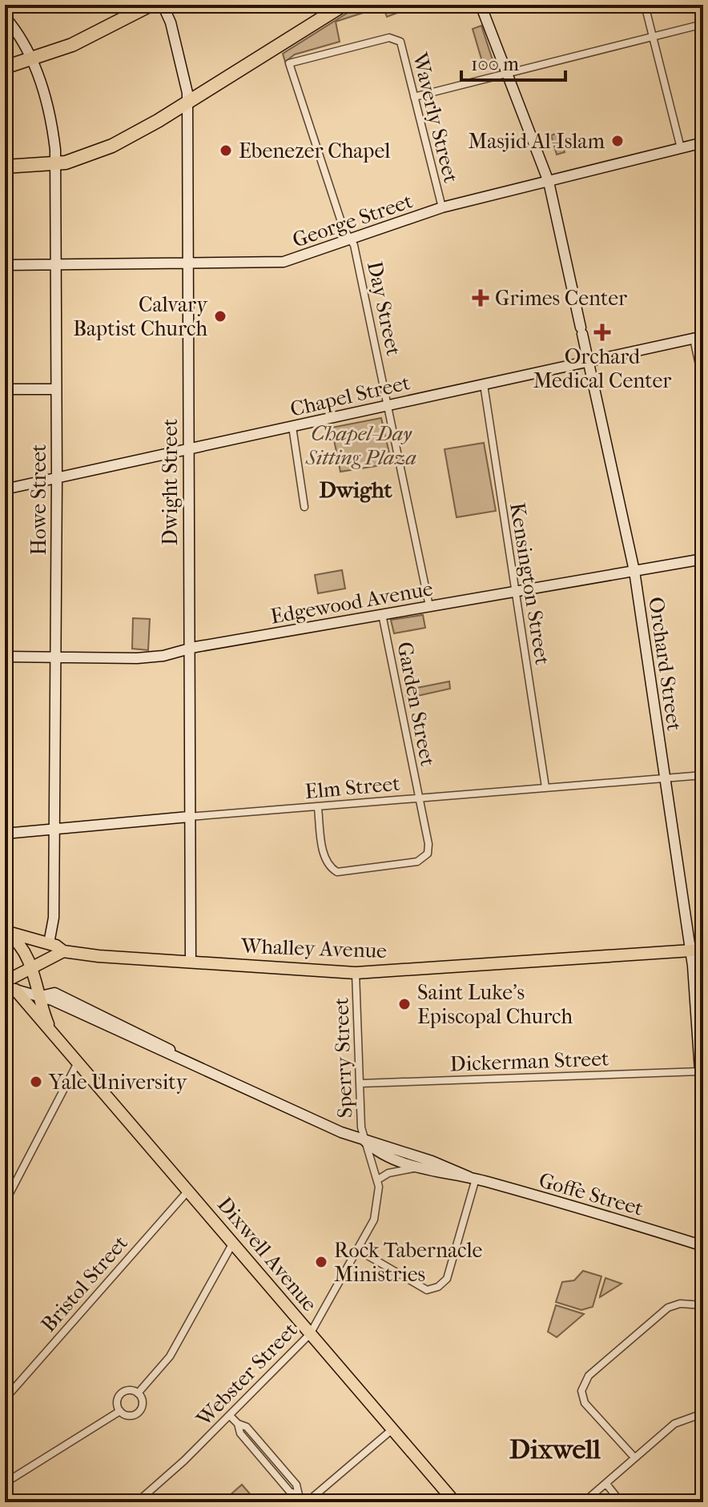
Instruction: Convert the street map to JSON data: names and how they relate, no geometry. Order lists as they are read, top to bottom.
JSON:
{
  "streets": {
    "main road": [
      "George Street",
      "Chapel Street",
      "Dwight Street",
      "Howe Street",
      "Edgewood Avenue",
      "Orchard Street",
      "Elm Street",
      "Whalley Avenue",
      "Goffe Street",
      "Dixwell Avenue"
    ],
    "street": [
      "Waverly Street",
      "Day Street",
      "Kensington Street",
      "Garden Street",
      "Sperry Street",
      "Dickerman Street",
      "Bristol Street",
      "Webster Street"
    ]
  },
  "crossings": [
    ["Waverly Street", "George Street"],
    ["Waverly Street", "Day Street"],
    ["George Street", "Day Street"],
    ["George Street", "Dwight Street"],
    ["George Street", "Howe Street"],
    ["George Street", "Orchard Street"],
    ["Day Street", "Chapel Street"],
    ["Day Street", "Edgewood Avenue"],
    ["Chapel Street", "Dwight Street"],
    ["Chapel Street", "Howe Street"],
    ["Chapel Street", "Kensington Street"],
    ["Chapel Street", "Orchard Street"],
    ["Dwight Street", "Edgewood Avenue"],
    ["Dwight Street", "Elm Street"],
    ["Dwight Street", "Whalley Avenue"],
    ["Howe Street", "Edgewood Avenue"],
    ["Howe Street", "Elm Street"],
    ["Howe Street", "Whalley Avenue"],
    ["Kensington Street", "Edgewood Avenue"],
    ["Kensington Street", "Elm Street"],
    ["Edgewood Avenue", "Orchard Street"],
    ["Edgewood Avenue", "Garden Street"],
    ["Orchard Street", "Elm Street"],
    ["Orchard Street", "Whalley Avenue"],
    ["Orchard Street", "Dickerman Street"],
    ["Garden Street", "Elm Street"],
    ["Whalley Avenue", "Sperry Street"],
    ["Whalley Avenue", "Dixwell Avenue"],
    ["Sperry Street", "Dickerman Street"],
    ["Sperry Street", "Goffe Street"],
    ["Sperry Street", "Webster Street"],
    ["Goffe Street", "Dixwell Avenue"],
    ["Goffe Street", "Webster Street"],
    ["Dixwell Avenue", "Bristol Street"],
    ["Dixwell Avenue", "Webster Street"]
  ],
  "districts": ["Dwight", "Dixwell"],
  "parks": ["Chapel-Day Sitting Plaza"],
  "places": {
    "other": [
      "Masjid Al-Islam",
      "Ebenezer Chapel",
      "Calvary Baptist Church",
      "Saint Luke's Episcopal Church",
      "Yale University",
      "Rock Tabernacle Ministries"
    ],
    "health": ["Grimes Center", "Orchard Medical Center"]
  },
  "scale_bar": "100 m"
}
